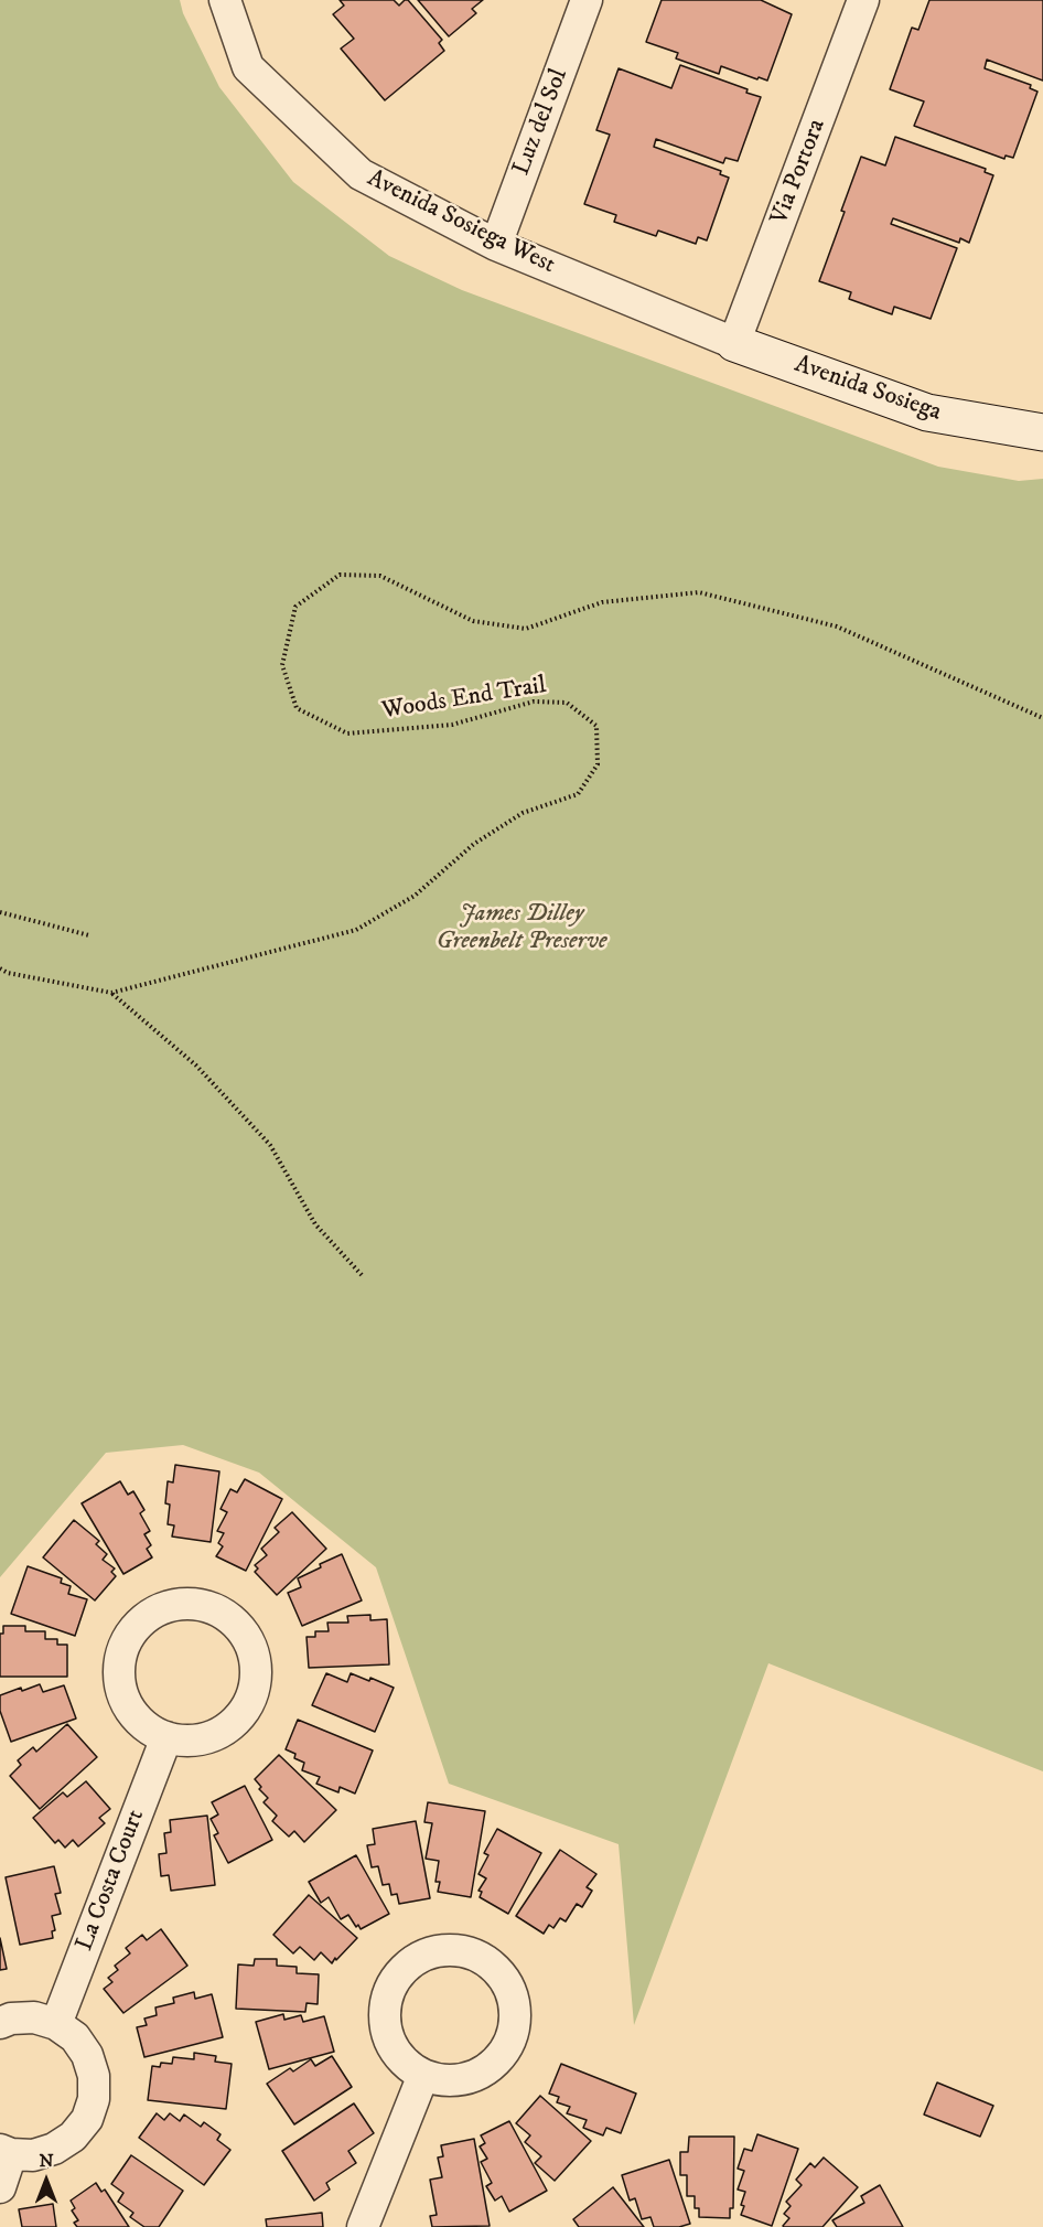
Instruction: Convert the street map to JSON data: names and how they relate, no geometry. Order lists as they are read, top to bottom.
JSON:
{
  "streets": {
    "street": [
      "Luz del Sol",
      "Via Portora",
      "Avenida Sosiega West",
      "Avenida Sosiega",
      "La Costa Court"
    ],
    "path": ["Woods End Trail"]
  },
  "crossings": [
    ["Luz del Sol", "Avenida Sosiega West"],
    ["Via Portora", "Avenida Sosiega West"],
    ["Via Portora", "Avenida Sosiega"],
    ["Avenida Sosiega West", "Avenida Sosiega"]
  ],
  "parks": ["James Dilley Greenbelt Preserve"],
  "north": "top"
}
